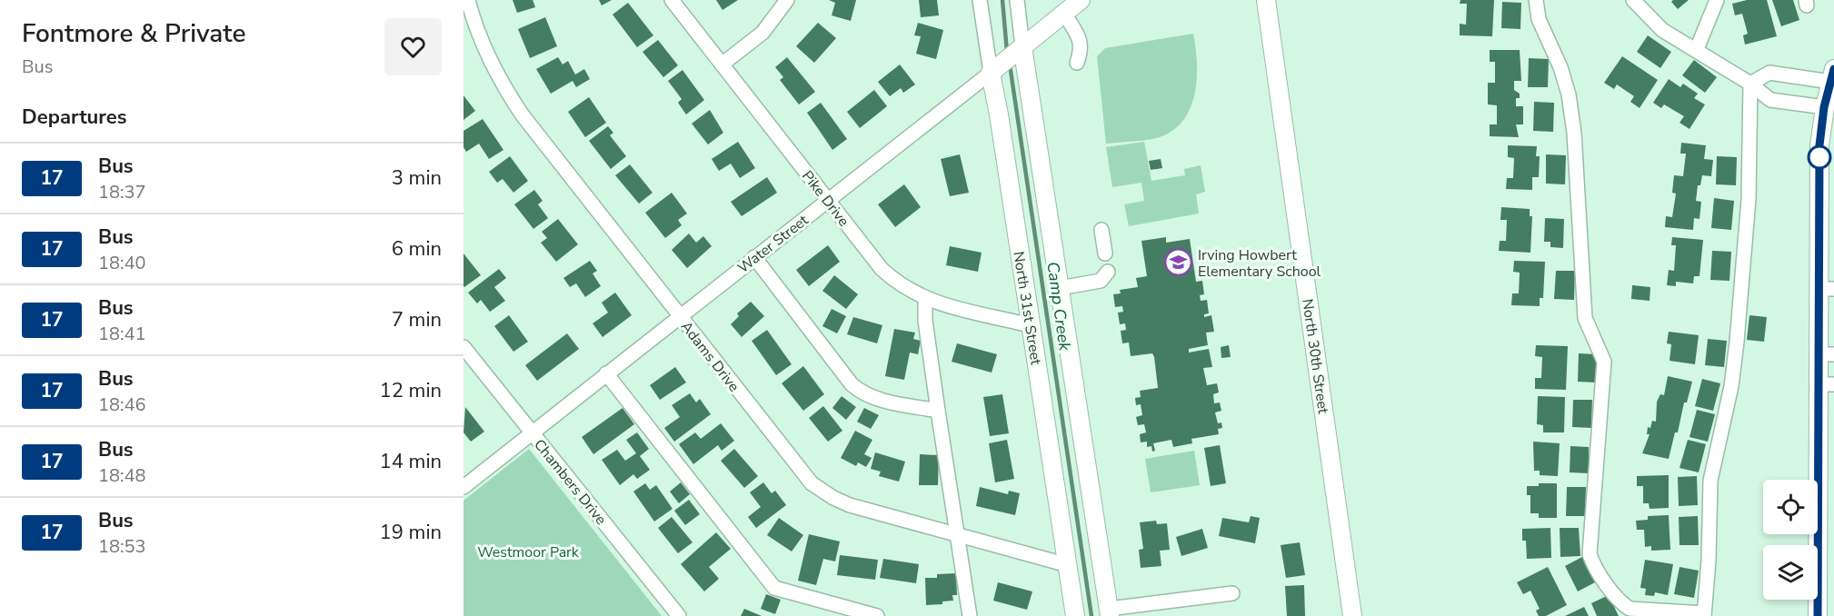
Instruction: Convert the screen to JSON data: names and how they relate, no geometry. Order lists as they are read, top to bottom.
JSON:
{
  "streets": {
    "main road": ["Water Street", "North 31st Street", "North 30th Street"],
    "street": ["Pike Drive", "Adams Drive", "Chambers Drive"]
  },
  "crossings": [
    ["Pike Drive", "Water Street"],
    ["Pike Drive", "North 31st Street"],
    ["Water Street", "North 31st Street"],
    ["Water Street", "Adams Drive"],
    ["Water Street", "Chambers Drive"],
    ["North 31st Street", "Adams Drive"]
  ],
  "water": ["Camp Creek"],
  "parks": ["Westmoor Park"],
  "places": {
    "school or university": ["Irving Howbert Elementary School"]
  },
  "lines": ["bus line 17"],
  "page": {
    "heading": [
      ["Fontmore & Private", "Bus"],
      "Departures"
    ],
    "list": [
      {
        "mark": "17",
        "name": "Bus",
        "note": "18:37",
        "value": "3 min"
      },
      {
        "mark": "17",
        "name": "Bus",
        "note": "18:40",
        "value": "6 min"
      },
      {
        "mark": "17",
        "name": "Bus",
        "note": "18:41",
        "value": "7 min"
      },
      {
        "mark": "17",
        "name": "Bus",
        "note": "18:46",
        "value": "12 min"
      },
      {
        "mark": "17",
        "name": "Bus",
        "note": "18:48",
        "value": "14 min"
      },
      {
        "mark": "17",
        "name": "Bus",
        "note": "18:53",
        "value": "19 min"
      }
    ]
  }
}
